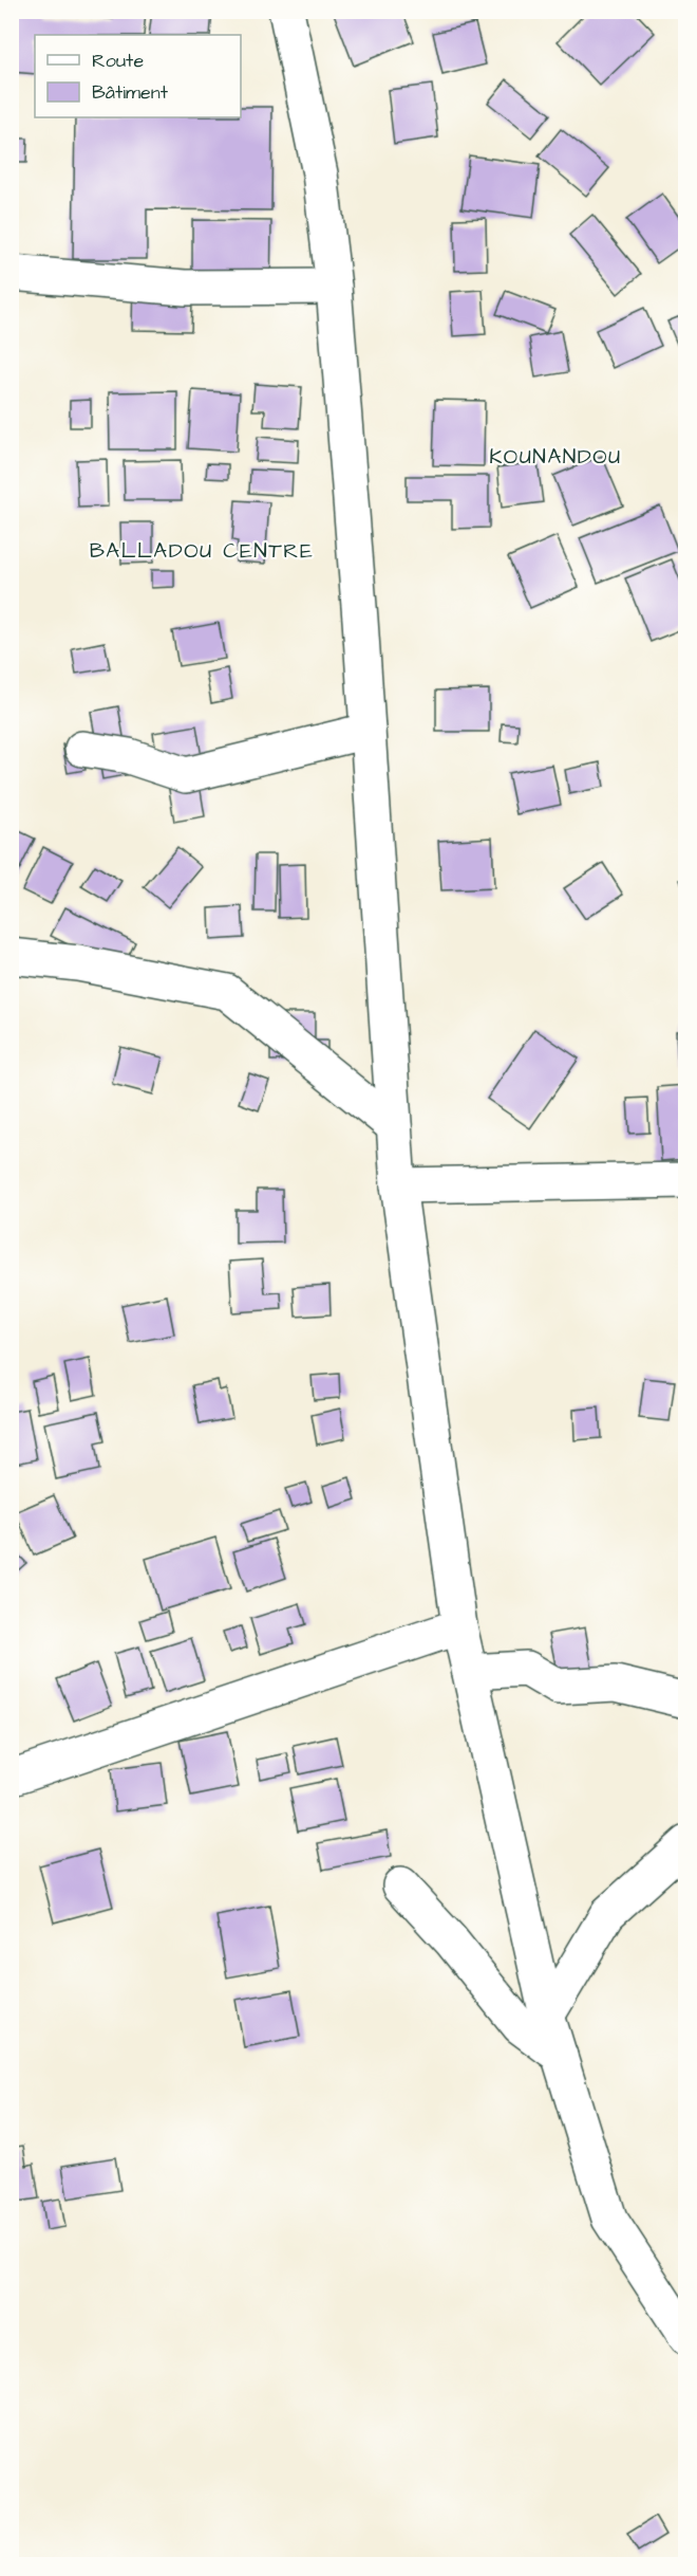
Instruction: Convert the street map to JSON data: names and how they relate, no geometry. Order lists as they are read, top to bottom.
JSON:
{
  "districts": ["KOUNANDOU", "BALLADOU CENTRE"],
  "legend": ["Route", "Bâtiment"]
}
